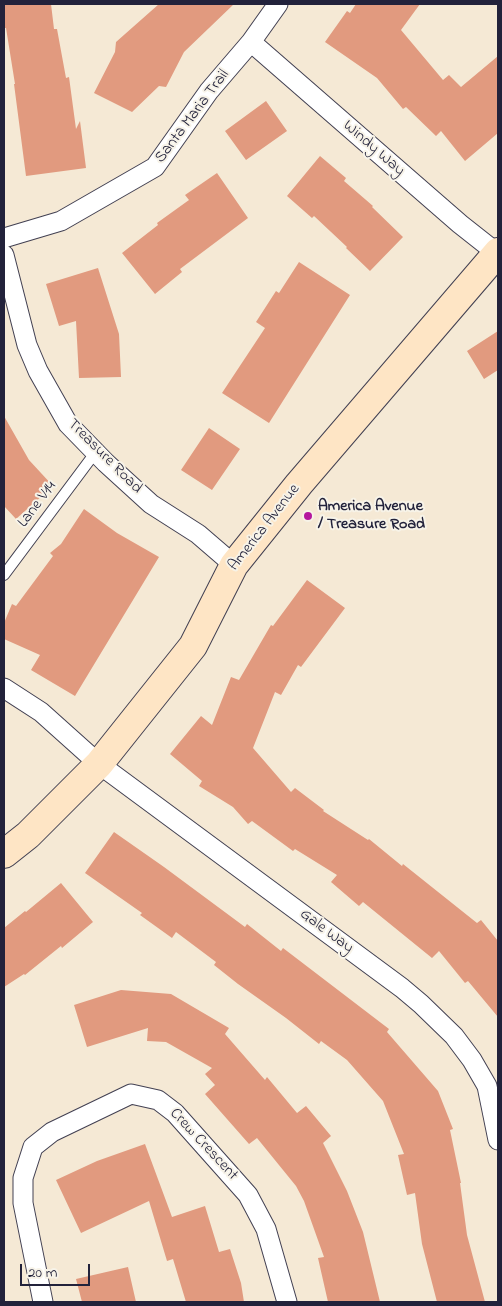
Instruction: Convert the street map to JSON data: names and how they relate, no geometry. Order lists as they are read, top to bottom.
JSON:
{
  "streets": {
    "street": [
      "Santa Maria Trail",
      "Windy Way",
      "Treasure Road",
      "America Avenue",
      "Gale Way",
      "Crew Crescent"
    ],
    "lane": ["Lane V14"]
  },
  "crossings": [
    ["Santa Maria Trail", "Windy Way"],
    ["Windy Way", "America Avenue"],
    ["Treasure Road", "Lane V14"],
    ["Treasure Road", "America Avenue"],
    ["America Avenue", "Gale Way"]
  ],
  "places": ["America Avenue / Treasure Road"],
  "scale_bar": "20 m"
}
